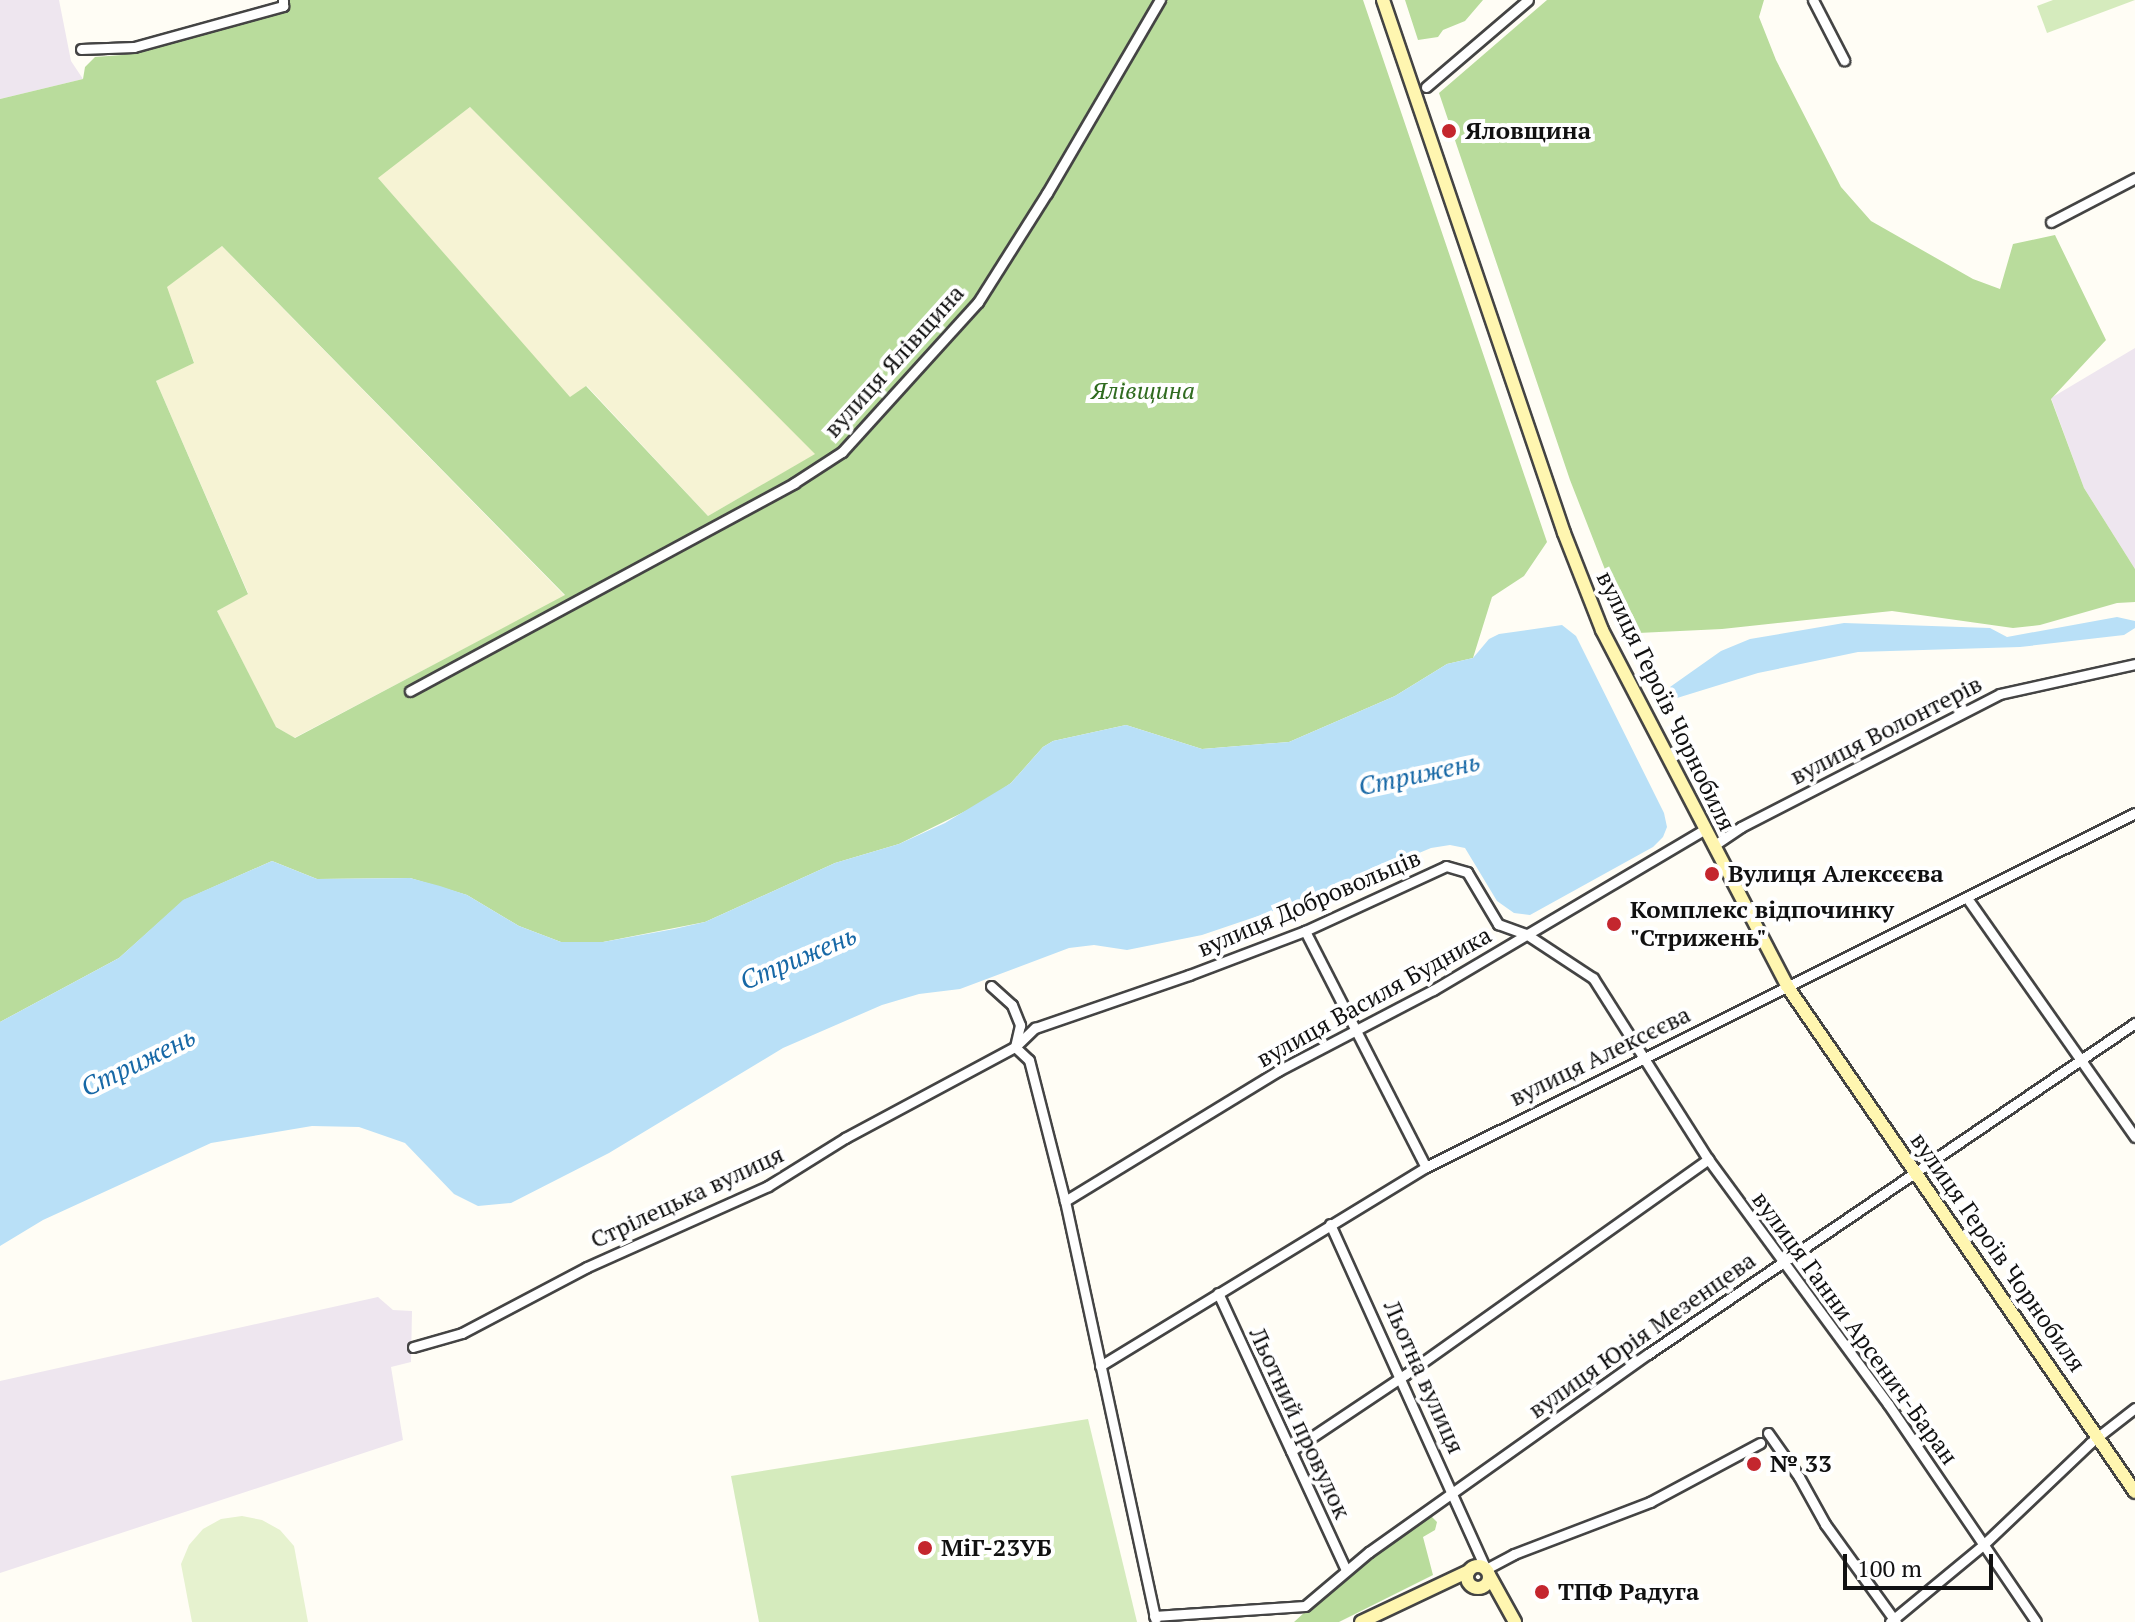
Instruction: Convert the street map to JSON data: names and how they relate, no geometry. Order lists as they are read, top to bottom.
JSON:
{
  "streets": {
    "main road": ["вулиця Героїв Чорнобиля", "Льотна вулиця"],
    "street": [
      "вулиця Ялівщина",
      "вулиця Волонтерів",
      "вулиця Добровольців",
      "вулиця Василя Будника",
      "вулиця Алексєєва",
      "Стрілецька вулиця",
      "вулиця Ганни Арсенич-Баран",
      "вулиця Юрія Мезенцева",
      "Льотний провулок"
    ]
  },
  "crossings": [
    ["вулиця Героїв Чорнобиля", "вулиця Волонтерів"],
    ["вулиця Героїв Чорнобиля", "вулиця Василя Будника"],
    ["вулиця Героїв Чорнобиля", "вулиця Алексєєва"],
    ["вулиця Героїв Чорнобиля", "вулиця Юрія Мезенцева"],
    ["вулиця Добровольців", "вулиця Василя Будника"],
    ["вулиця Добровольців", "вулиця Алексєєва"],
    ["вулиця Добровольців", "Стрілецька вулиця"],
    ["вулиця Добровольців", "вулиця Ганни Арсенич-Баран"],
    ["вулиця Алексєєва", "вулиця Ганни Арсенич-Баран"],
    ["вулиця Алексєєва", "Льотна вулиця"],
    ["вулиця Алексєєва", "Льотний провулок"],
    ["вулиця Ганни Арсенич-Баран", "вулиця Юрія Мезенцева"],
    ["вулиця Юрія Мезенцева", "Льотна вулиця"],
    ["вулиця Юрія Мезенцева", "Льотний провулок"]
  ],
  "water": ["Стрижень"],
  "parks": ["Ялівщина"],
  "places": [
    "Яловщина",
    "Вулиця Алексєєва",
    "Комплекс відпочинку \"Стрижень\"",
    "№ 33",
    "МіГ-23УБ",
    "ТПФ Радуга"
  ],
  "scale_bar": "100 m"
}
